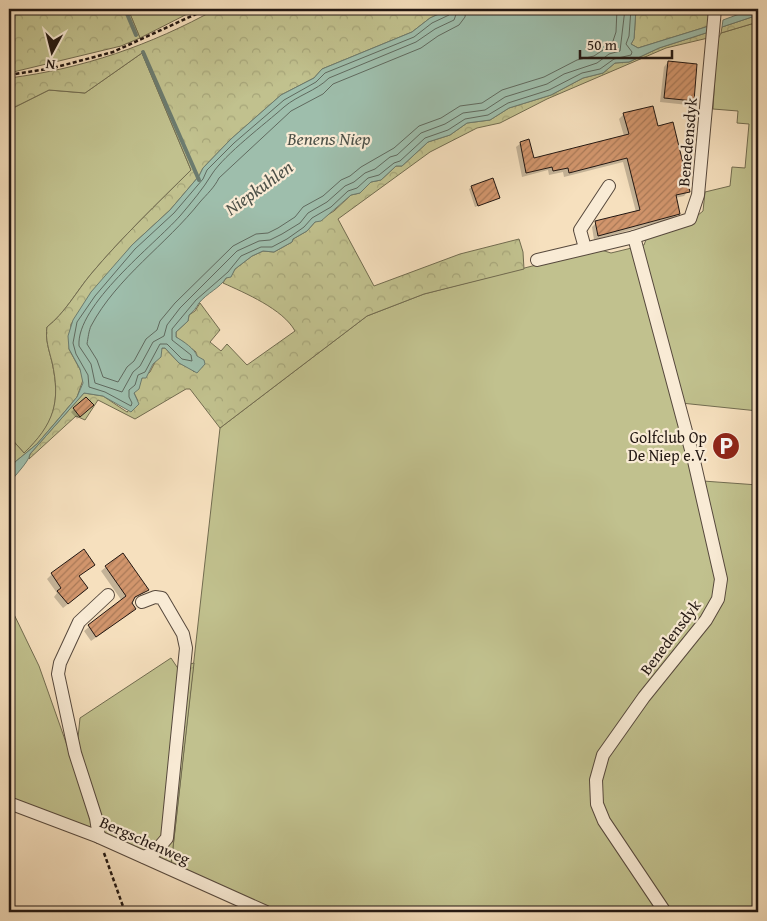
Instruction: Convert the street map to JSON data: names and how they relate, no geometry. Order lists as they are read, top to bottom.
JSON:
{
  "streets": {
    "street": ["Benedensdyk", "Bergschenweg"]
  },
  "water": ["Benens Niep", "Niepkuhlen"],
  "places": {
    "parking": ["Golfclub Op De Niep e.V."]
  },
  "scale_bar": "50 m",
  "north": "bottom"
}
